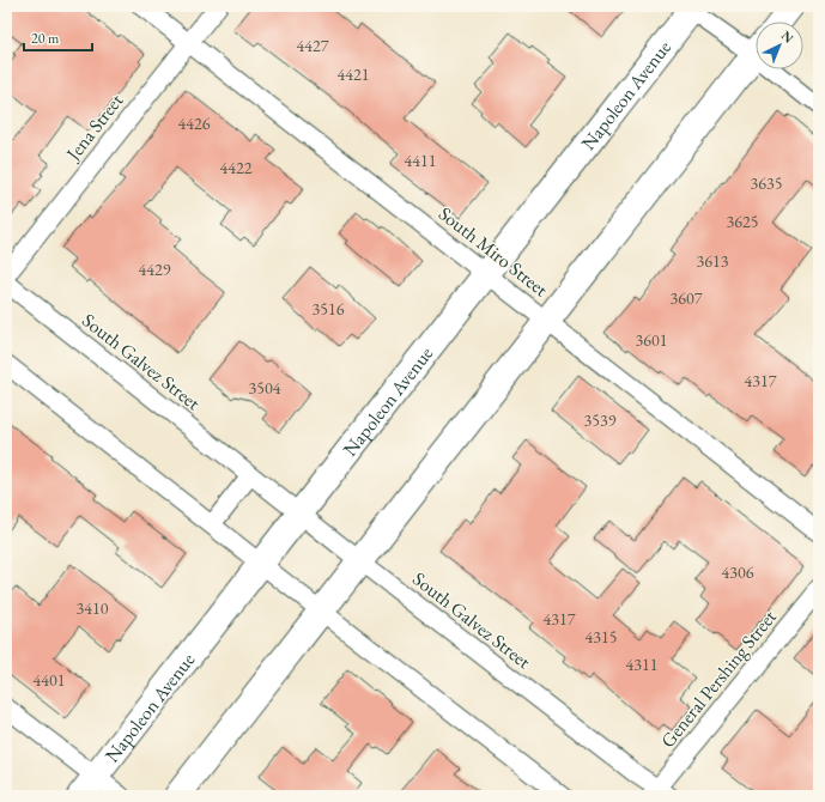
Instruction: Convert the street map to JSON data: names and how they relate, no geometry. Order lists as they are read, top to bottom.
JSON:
{
  "streets": {
    "main road": ["Napoleon Avenue"],
    "street": [
      "Jena Street",
      "South Miro Street",
      "South Galvez Street",
      "General Pershing Street"
    ]
  },
  "crossings": [
    ["Napoleon Avenue", "South Miro Street"],
    ["Napoleon Avenue", "South Galvez Street"],
    ["Jena Street", "South Miro Street"],
    ["South Galvez Street", "General Pershing Street"]
  ],
  "house_numbers": [
    "4427",
    "4421",
    "4426",
    "4411",
    "4422",
    "3635",
    "3625",
    "3613",
    "4429",
    "3607",
    "3516",
    "3601",
    "4317",
    "3504",
    "3539",
    "4306",
    "3410",
    "4317",
    "4315",
    "4311",
    "4401"
  ],
  "scale_bar": "20 m",
  "north": "top right"
}
